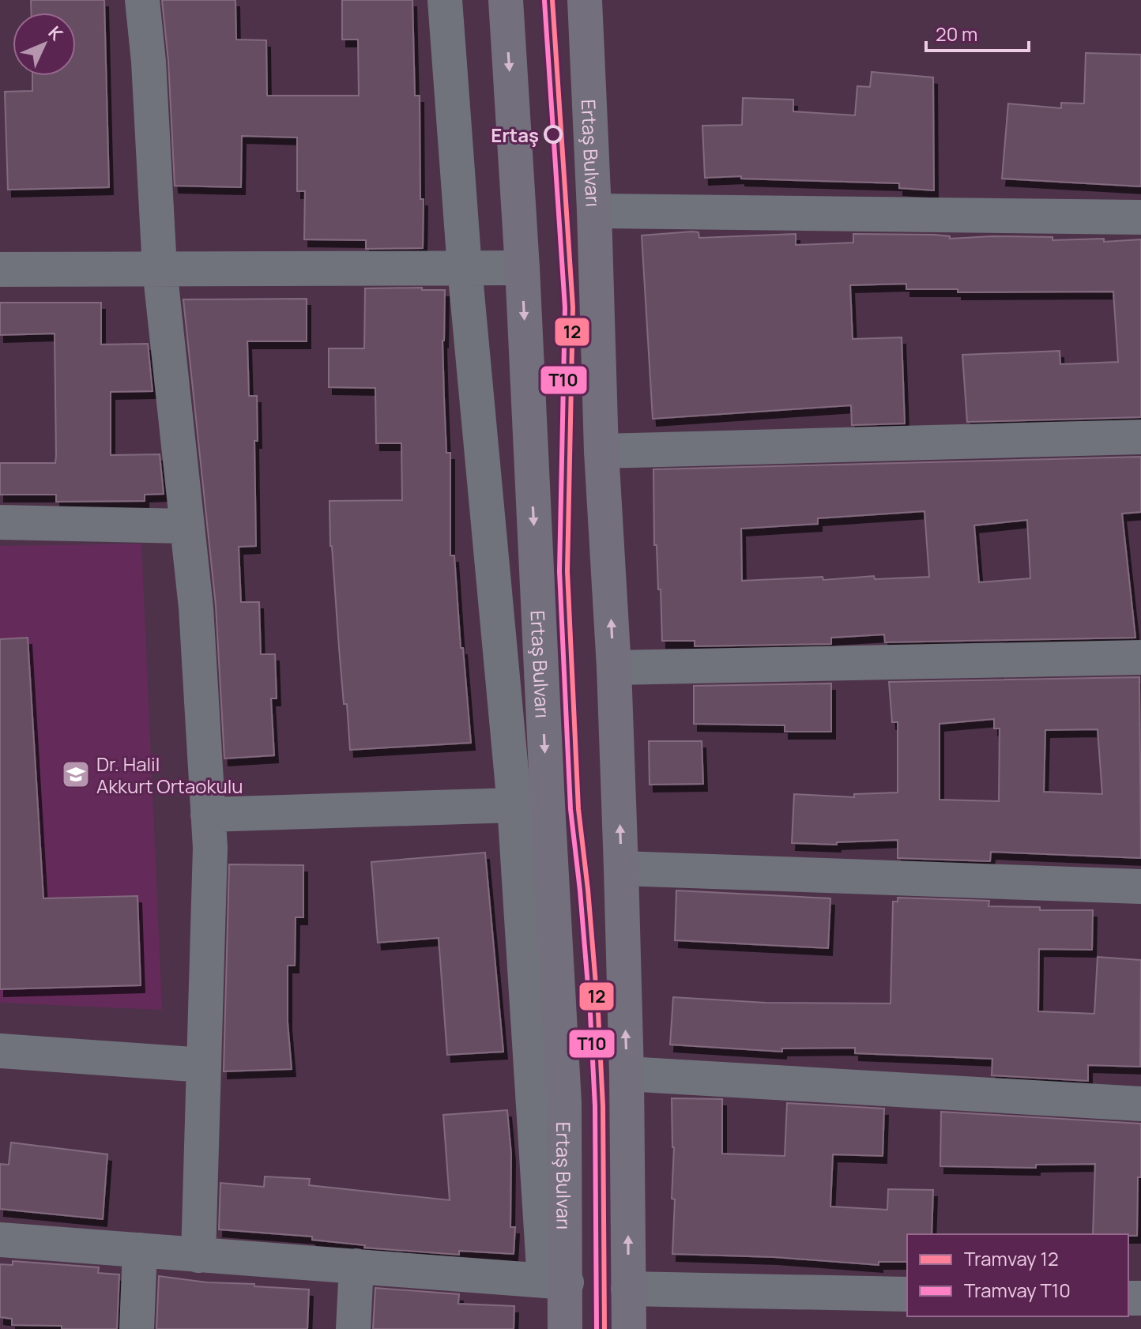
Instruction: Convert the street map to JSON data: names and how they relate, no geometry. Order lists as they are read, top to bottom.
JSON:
{
  "streets": {
    "main road": ["Ertaş Bulvarı"]
  },
  "places": {
    "other": ["Ertaş"],
    "school or university": ["Dr. Halil Akkurt Ortaokulu"]
  },
  "lines": ["tram line 12", "tram line T10"],
  "legend": ["Tramvay 12", "Tramvay T10"],
  "scale_bar": "20 m",
  "north": "top right"
}
